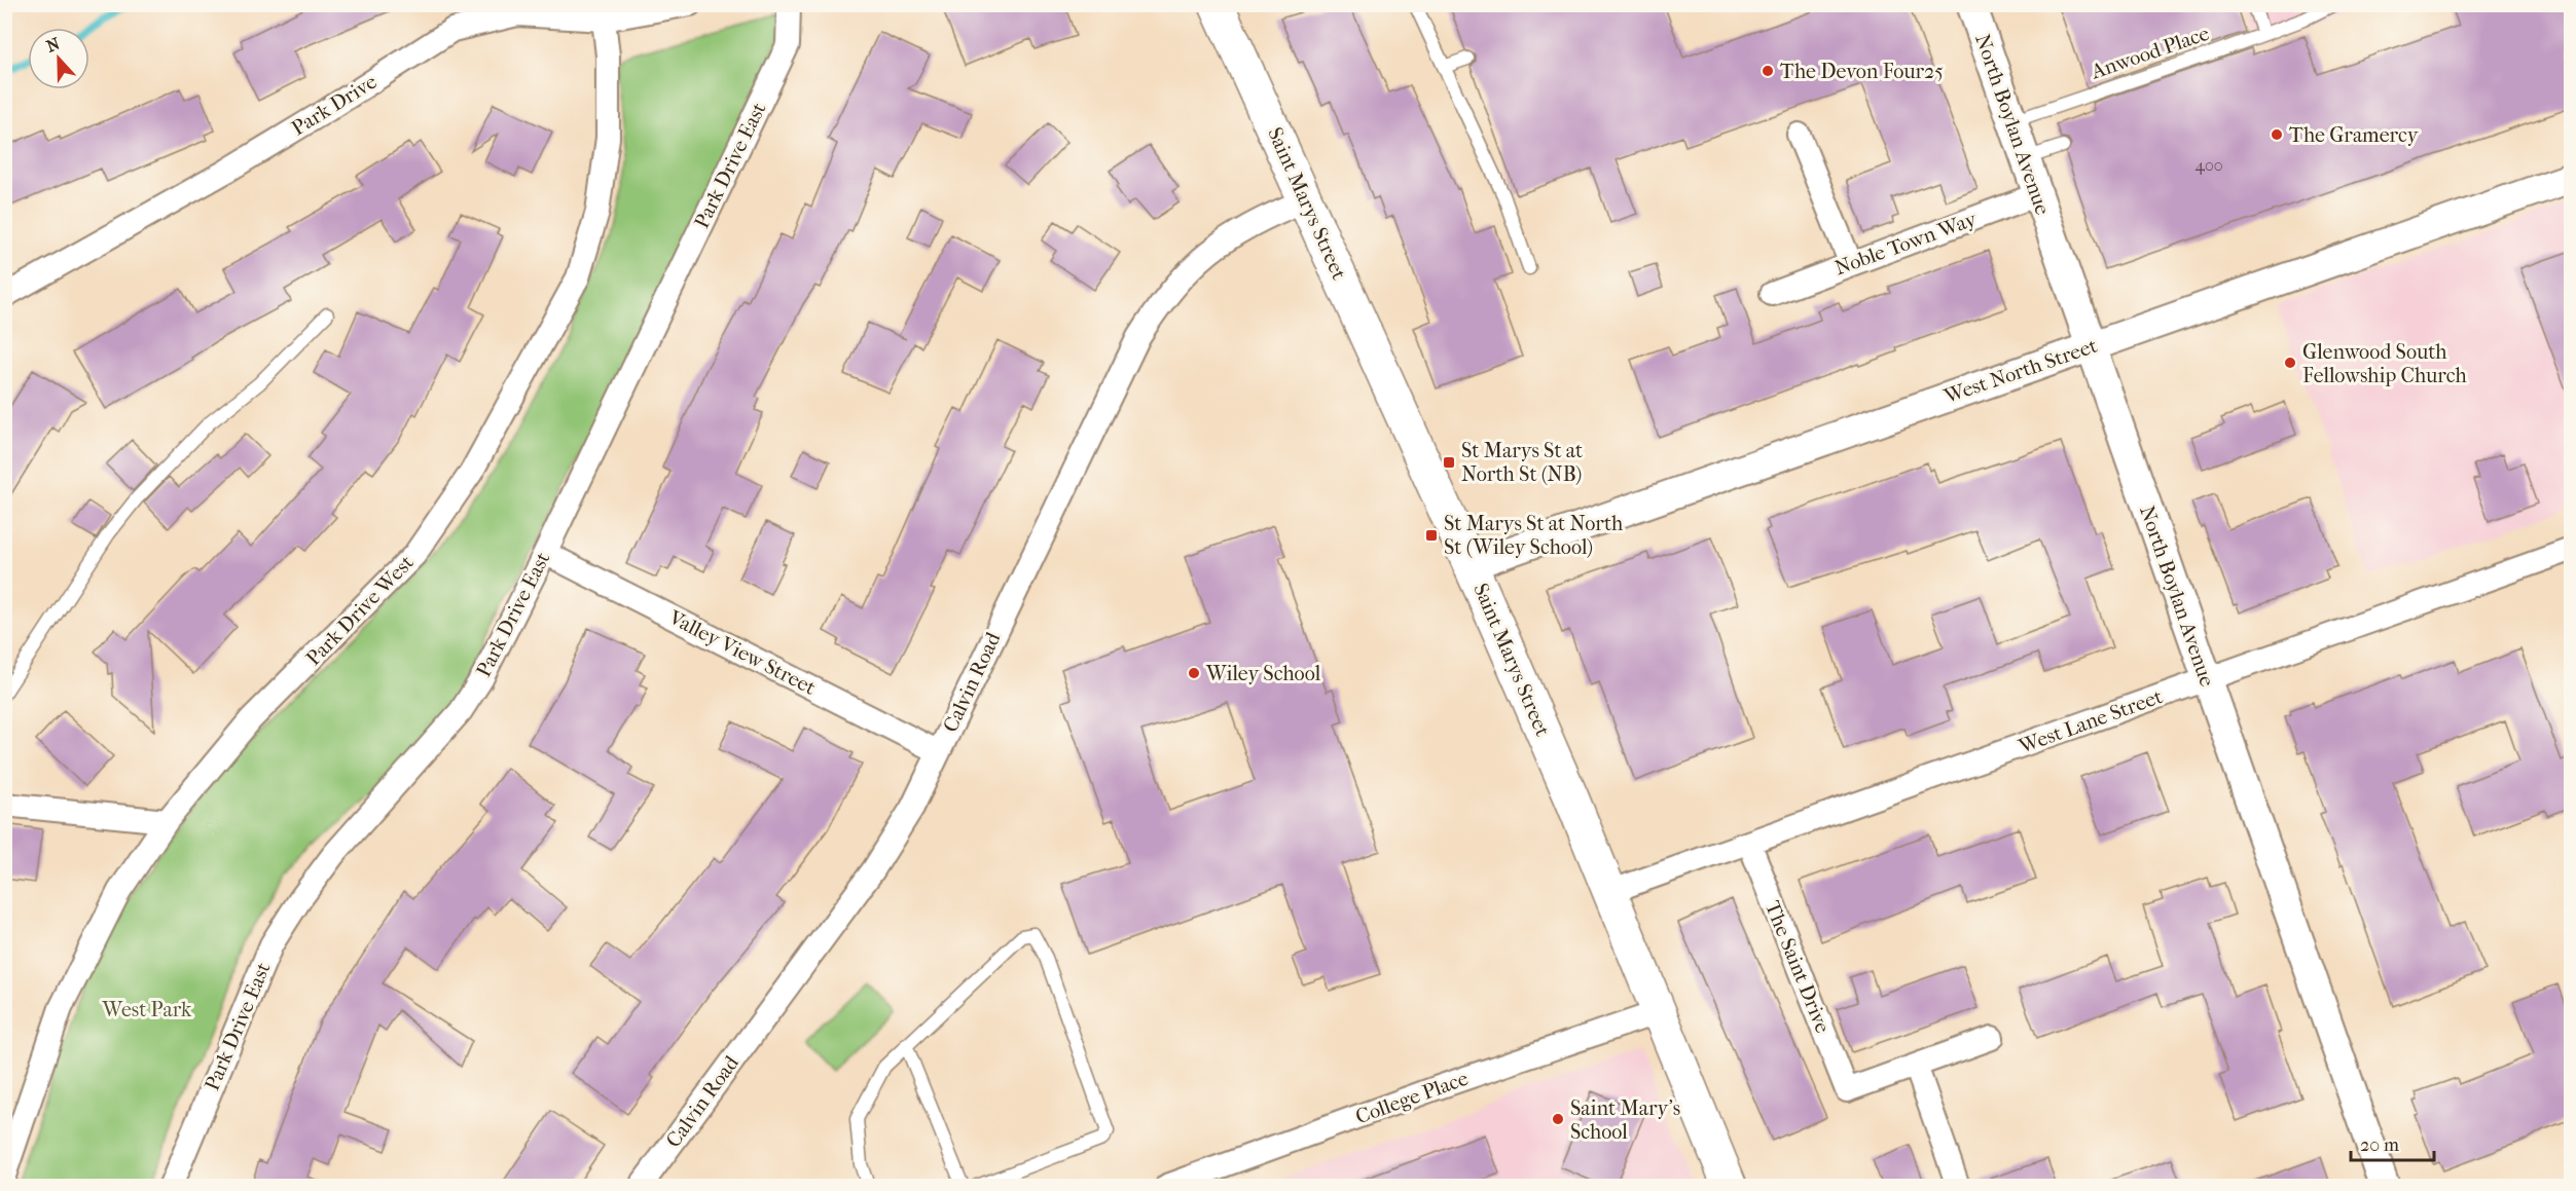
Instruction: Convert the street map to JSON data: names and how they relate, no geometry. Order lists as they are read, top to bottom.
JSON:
{
  "streets": {
    "main road": ["Saint Marys Street"],
    "street": [
      "Park Drive",
      "North Boylan Avenue",
      "Park Drive East",
      "Noble Town Way",
      "West North Street",
      "Park Drive West",
      "Valley View Street",
      "Calvin Road",
      "West Lane Street",
      "The Saint Drive",
      "College Place"
    ],
    "lane": ["Anwood Place"]
  },
  "crossings": [
    ["Anwood Place", "North Boylan Avenue"],
    ["Park Drive", "Park Drive West"],
    ["North Boylan Avenue", "Noble Town Way"],
    ["North Boylan Avenue", "West North Street"],
    ["North Boylan Avenue", "West Lane Street"],
    ["Park Drive East", "Valley View Street"],
    ["Saint Marys Street", "West North Street"],
    ["Saint Marys Street", "Calvin Road"],
    ["Saint Marys Street", "West Lane Street"],
    ["Saint Marys Street", "College Place"],
    ["Valley View Street", "Calvin Road"],
    ["West Lane Street", "The Saint Drive"]
  ],
  "parks": ["West Park"],
  "places": {
    "other": [
      "The Devon Four25",
      "The Gramercy",
      "Glenwood South Fellowship Church",
      "Wiley School",
      "Saint Mary's School"
    ],
    "transit": ["St Marys St at North St (NB)", "St Marys St at North St (Wiley School)"]
  },
  "house_numbers": ["400"],
  "scale_bar": "20 m",
  "north": "top"
}
